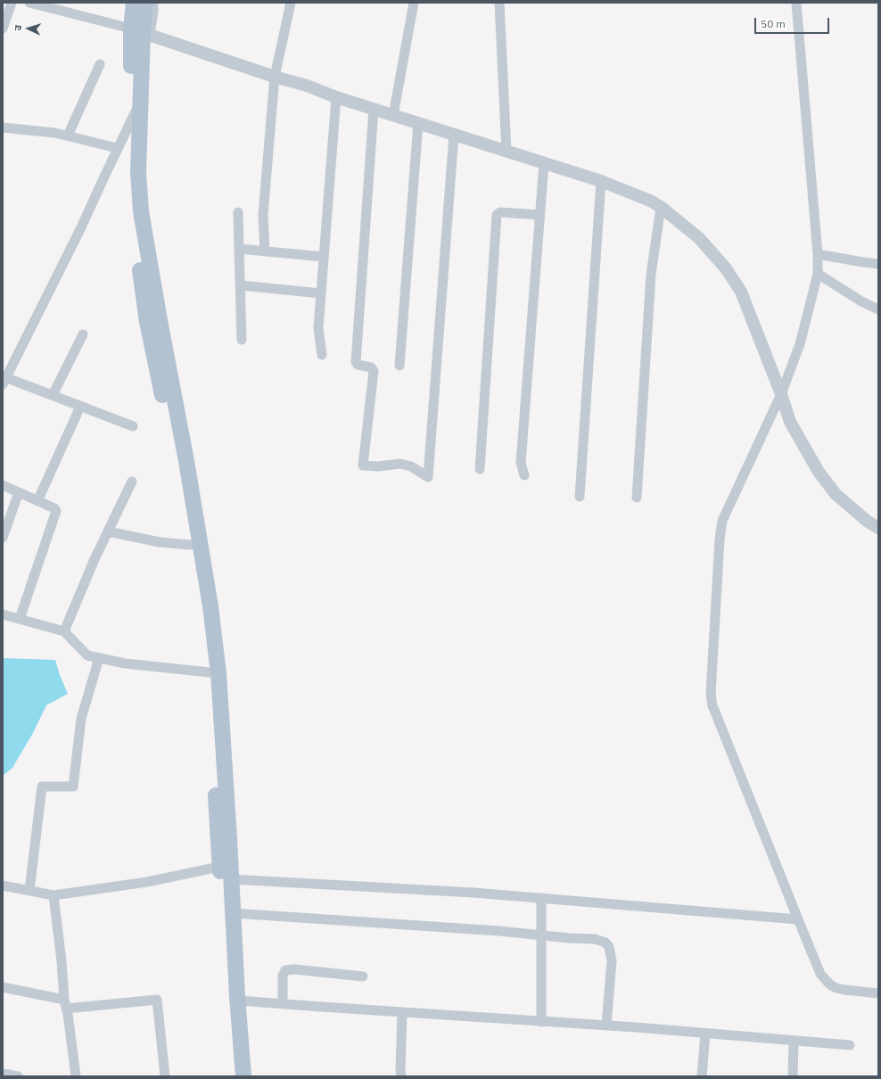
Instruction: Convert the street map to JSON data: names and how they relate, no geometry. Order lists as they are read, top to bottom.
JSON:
{
  "scale_bar": "50 m",
  "north": "left"
}
